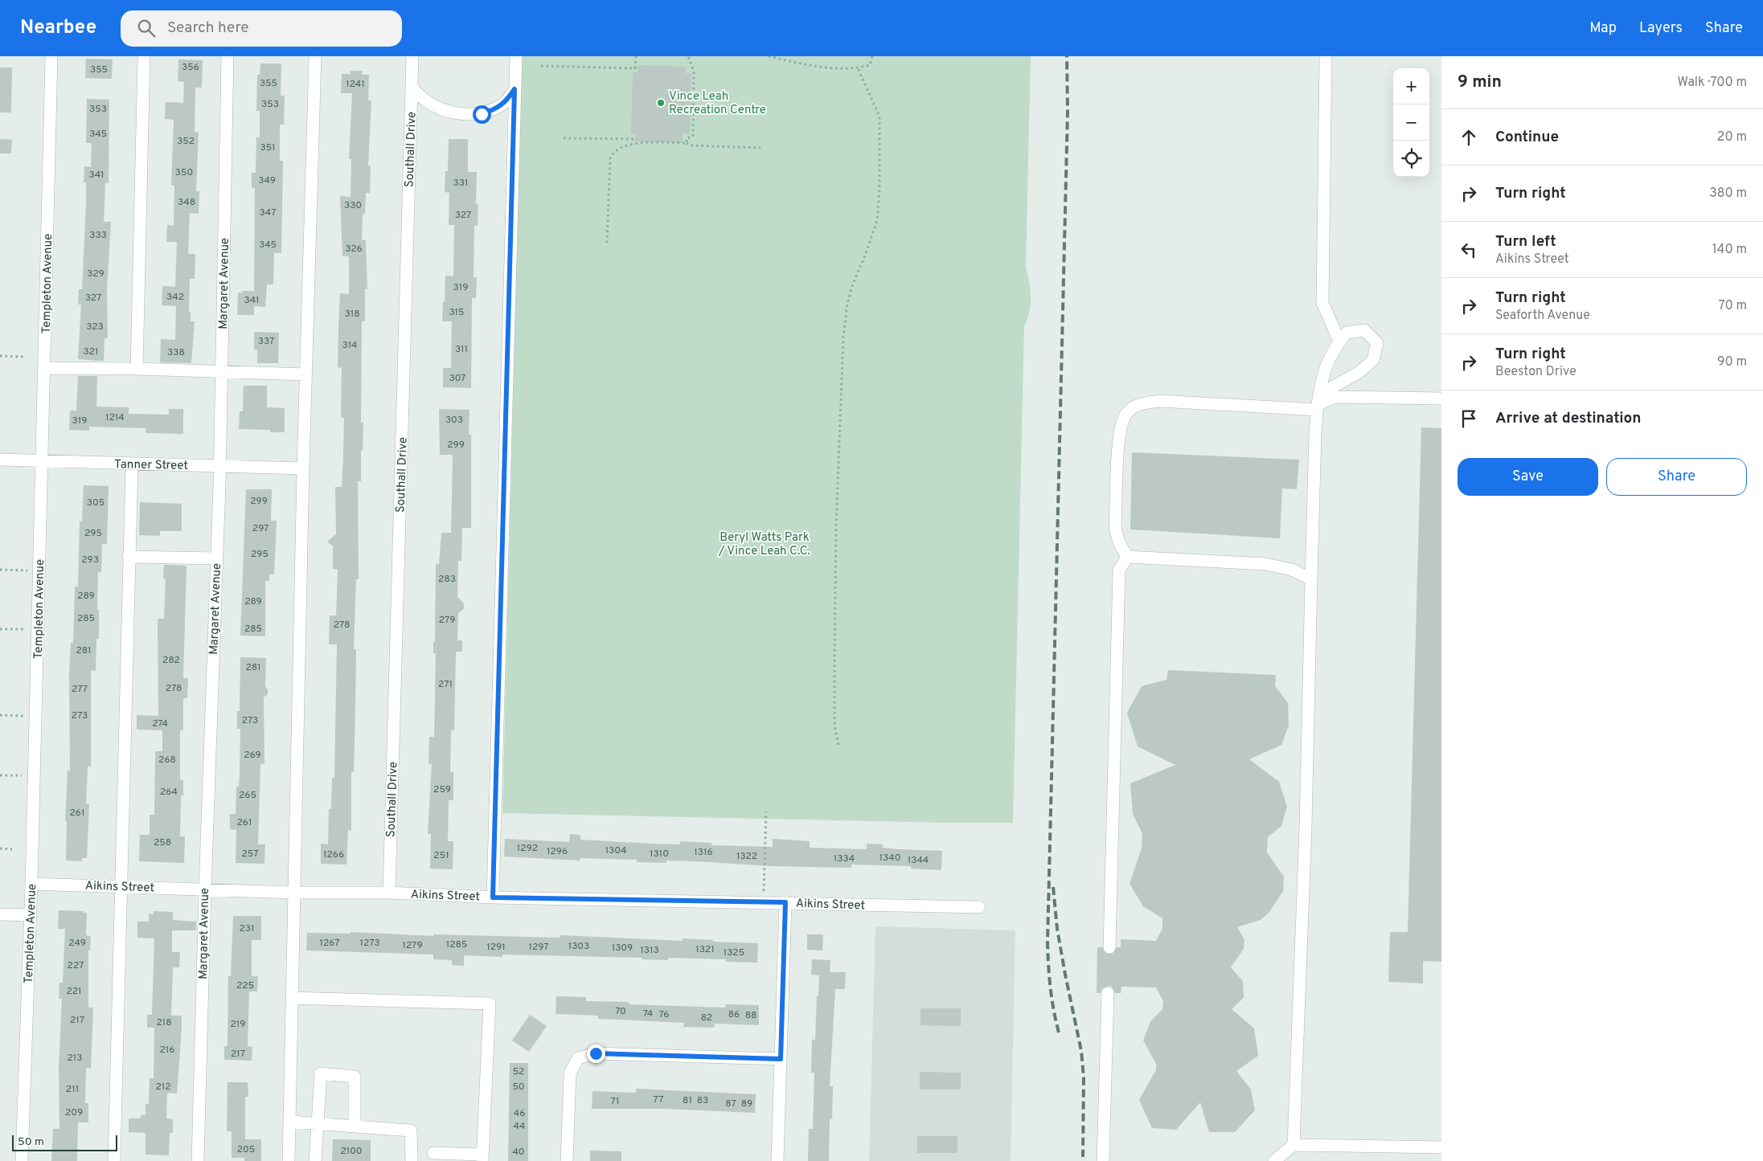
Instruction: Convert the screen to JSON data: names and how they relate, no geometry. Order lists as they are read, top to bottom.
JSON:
{
  "streets": {
    "street": [
      "Southall Drive",
      "Templeton Avenue",
      "Margaret Avenue",
      "Tanner Street",
      "Aikins Street"
    ]
  },
  "crossings": [
    ["Southall Drive", "Aikins Street"],
    ["Templeton Avenue", "Tanner Street"],
    ["Templeton Avenue", "Aikins Street"],
    ["Margaret Avenue", "Tanner Street"],
    ["Margaret Avenue", "Aikins Street"]
  ],
  "parks": ["Beryl Watts Park / Vince Leah C.C."],
  "places": ["Vince Leah Recreation Centre"],
  "house_numbers": [
    "356",
    "355",
    "355",
    "1241",
    "353",
    "353",
    "345",
    "352",
    "351",
    "350",
    "341",
    "349",
    "331",
    "348",
    "330",
    "347",
    "327",
    "333",
    "345",
    "326",
    "329",
    "319",
    "342",
    "327",
    "341",
    "315",
    "318",
    "323",
    "337",
    "314",
    "311",
    "321",
    "338",
    "307",
    "1214",
    "303",
    "319",
    "299",
    "299",
    "305",
    "297",
    "295",
    "295",
    "293",
    "283",
    "289",
    "289",
    "285",
    "279",
    "278",
    "285",
    "281",
    "282",
    "281",
    "271",
    "278",
    "277",
    "273",
    "273",
    "274",
    "269",
    "268",
    "259",
    "264",
    "265",
    "261",
    "261",
    "258",
    "1292",
    "1304",
    "1296",
    "1316",
    "257",
    "1310",
    "1266",
    "251",
    "1322",
    "1340",
    "1334",
    "1344",
    "231",
    "249",
    "1267",
    "1273",
    "1285",
    "1279",
    "1303",
    "1291",
    "1297",
    "1309",
    "1321",
    "1313",
    "1325",
    "227",
    "225",
    "221",
    "70",
    "74",
    "76",
    "86",
    "88",
    "82",
    "217",
    "218",
    "219",
    "216",
    "217",
    "213",
    "52",
    "212",
    "50",
    "211",
    "77",
    "81",
    "83",
    "71",
    "87",
    "89",
    "209",
    "46",
    "44",
    "205",
    "2100",
    "40"
  ],
  "scale_bar": "50 m",
  "page": {
    "header": "Nearbee",
    "search": "Search here",
    "nav": ["Map", "Layers", "Share"],
    "heading": ["9 min", "Walk · 700 m"],
    "map_buttons": ["+", "−"],
    "list": [
      ["Continue", "20 m"],
      ["Turn right", "380 m"],
      ["Turn left", "Aikins Street", "140 m"],
      ["Turn right", "Seaforth Avenue", "70 m"],
      ["Turn right", "Beeston Drive", "90 m"],
      "Arrive at destination"
    ],
    "buttons": ["Save", "Share"],
    "scale": "50 m"
  }
}
